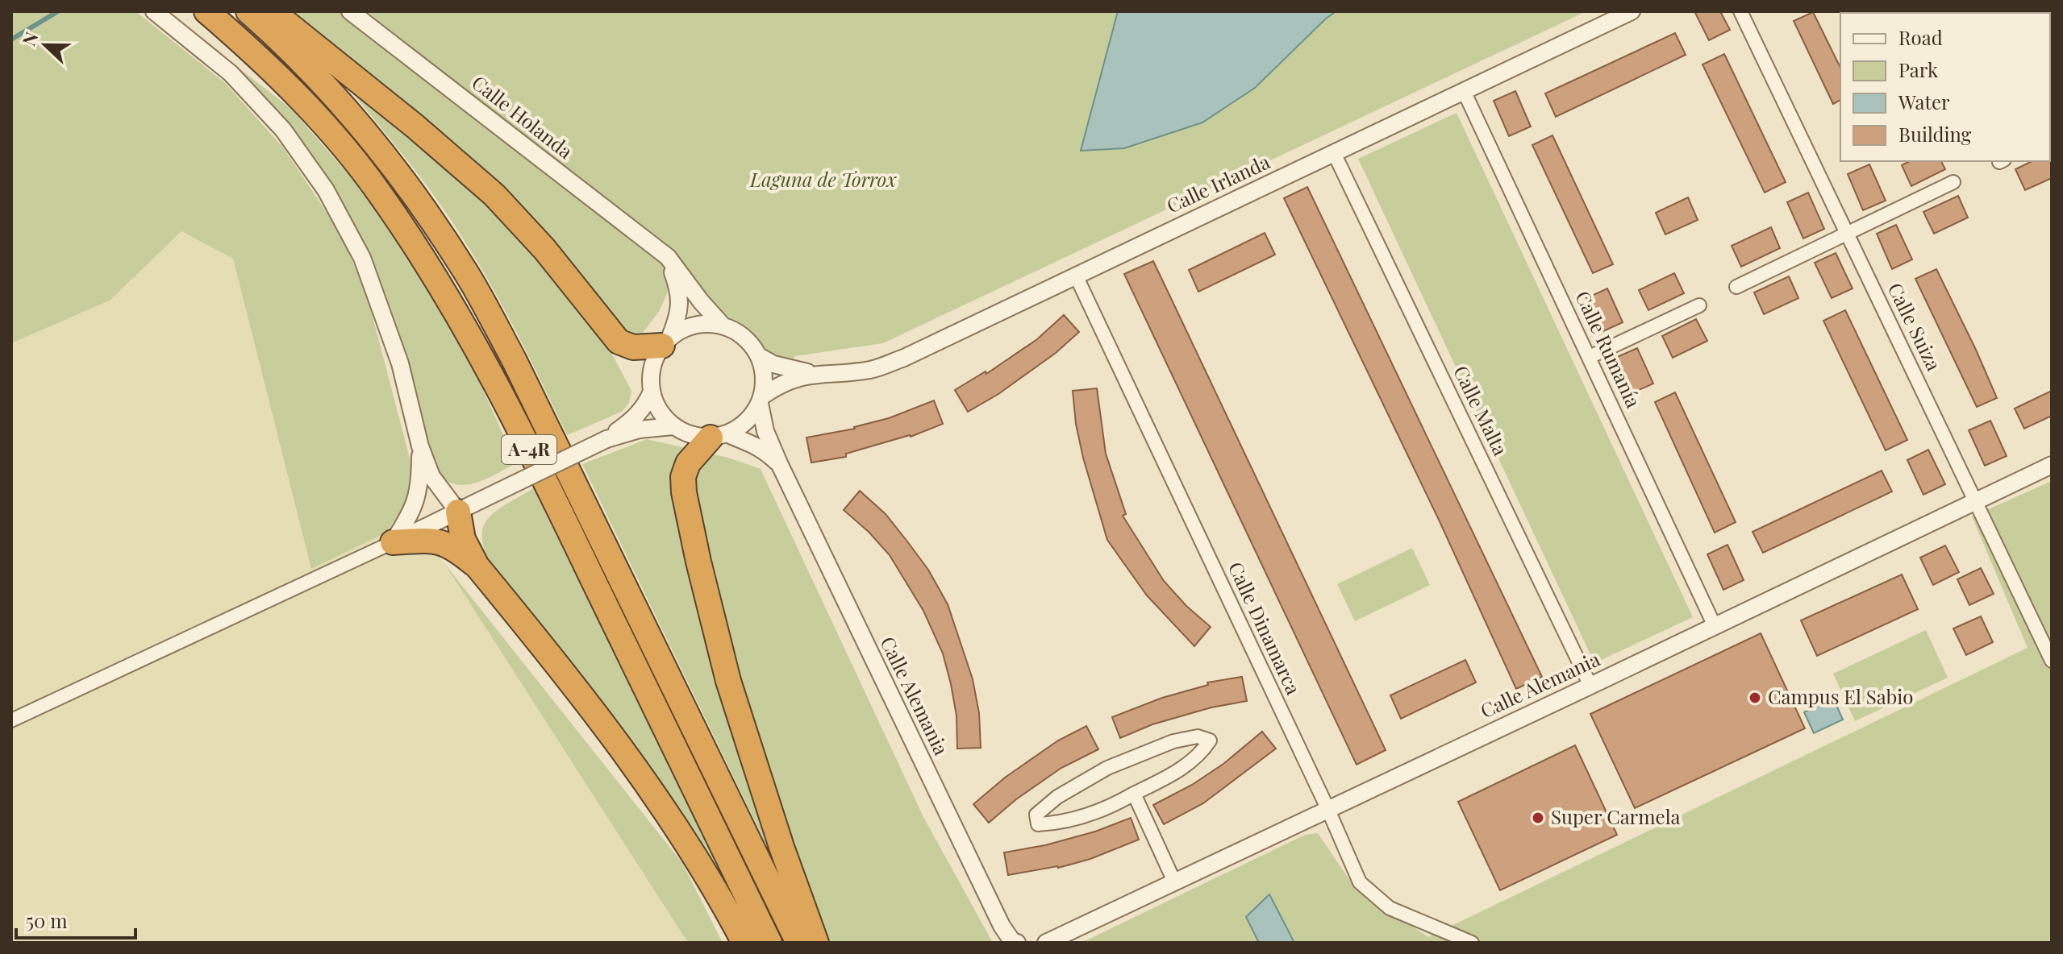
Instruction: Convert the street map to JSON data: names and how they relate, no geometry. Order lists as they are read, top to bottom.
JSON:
{
  "streets": {
    "highway": ["A-4R"],
    "street": [
      "Calle Holanda",
      "Calle Irlanda",
      "Calle Suiza",
      "Calle Rumanía",
      "Calle Malta",
      "Calle Dinamarca",
      "Calle Alemania"
    ]
  },
  "crossings": [
    ["Calle Holanda", "Calle Irlanda"],
    ["Calle Holanda", "Calle Alemania"],
    ["Calle Irlanda", "Calle Rumanía"],
    ["Calle Irlanda", "Calle Malta"],
    ["Calle Irlanda", "Calle Dinamarca"],
    ["Calle Irlanda", "Calle Alemania"],
    ["Calle Suiza", "Calle Alemania"],
    ["Calle Rumanía", "Calle Alemania"],
    ["Calle Malta", "Calle Alemania"],
    ["Calle Dinamarca", "Calle Alemania"]
  ],
  "parks": ["Laguna de Torrox"],
  "places": ["Campus El Sabio", "Super Carmela"],
  "legend": [
    "Road",
    "Park",
    "Water",
    "Building"
  ],
  "scale_bar": "50 m",
  "north": "left"
}
